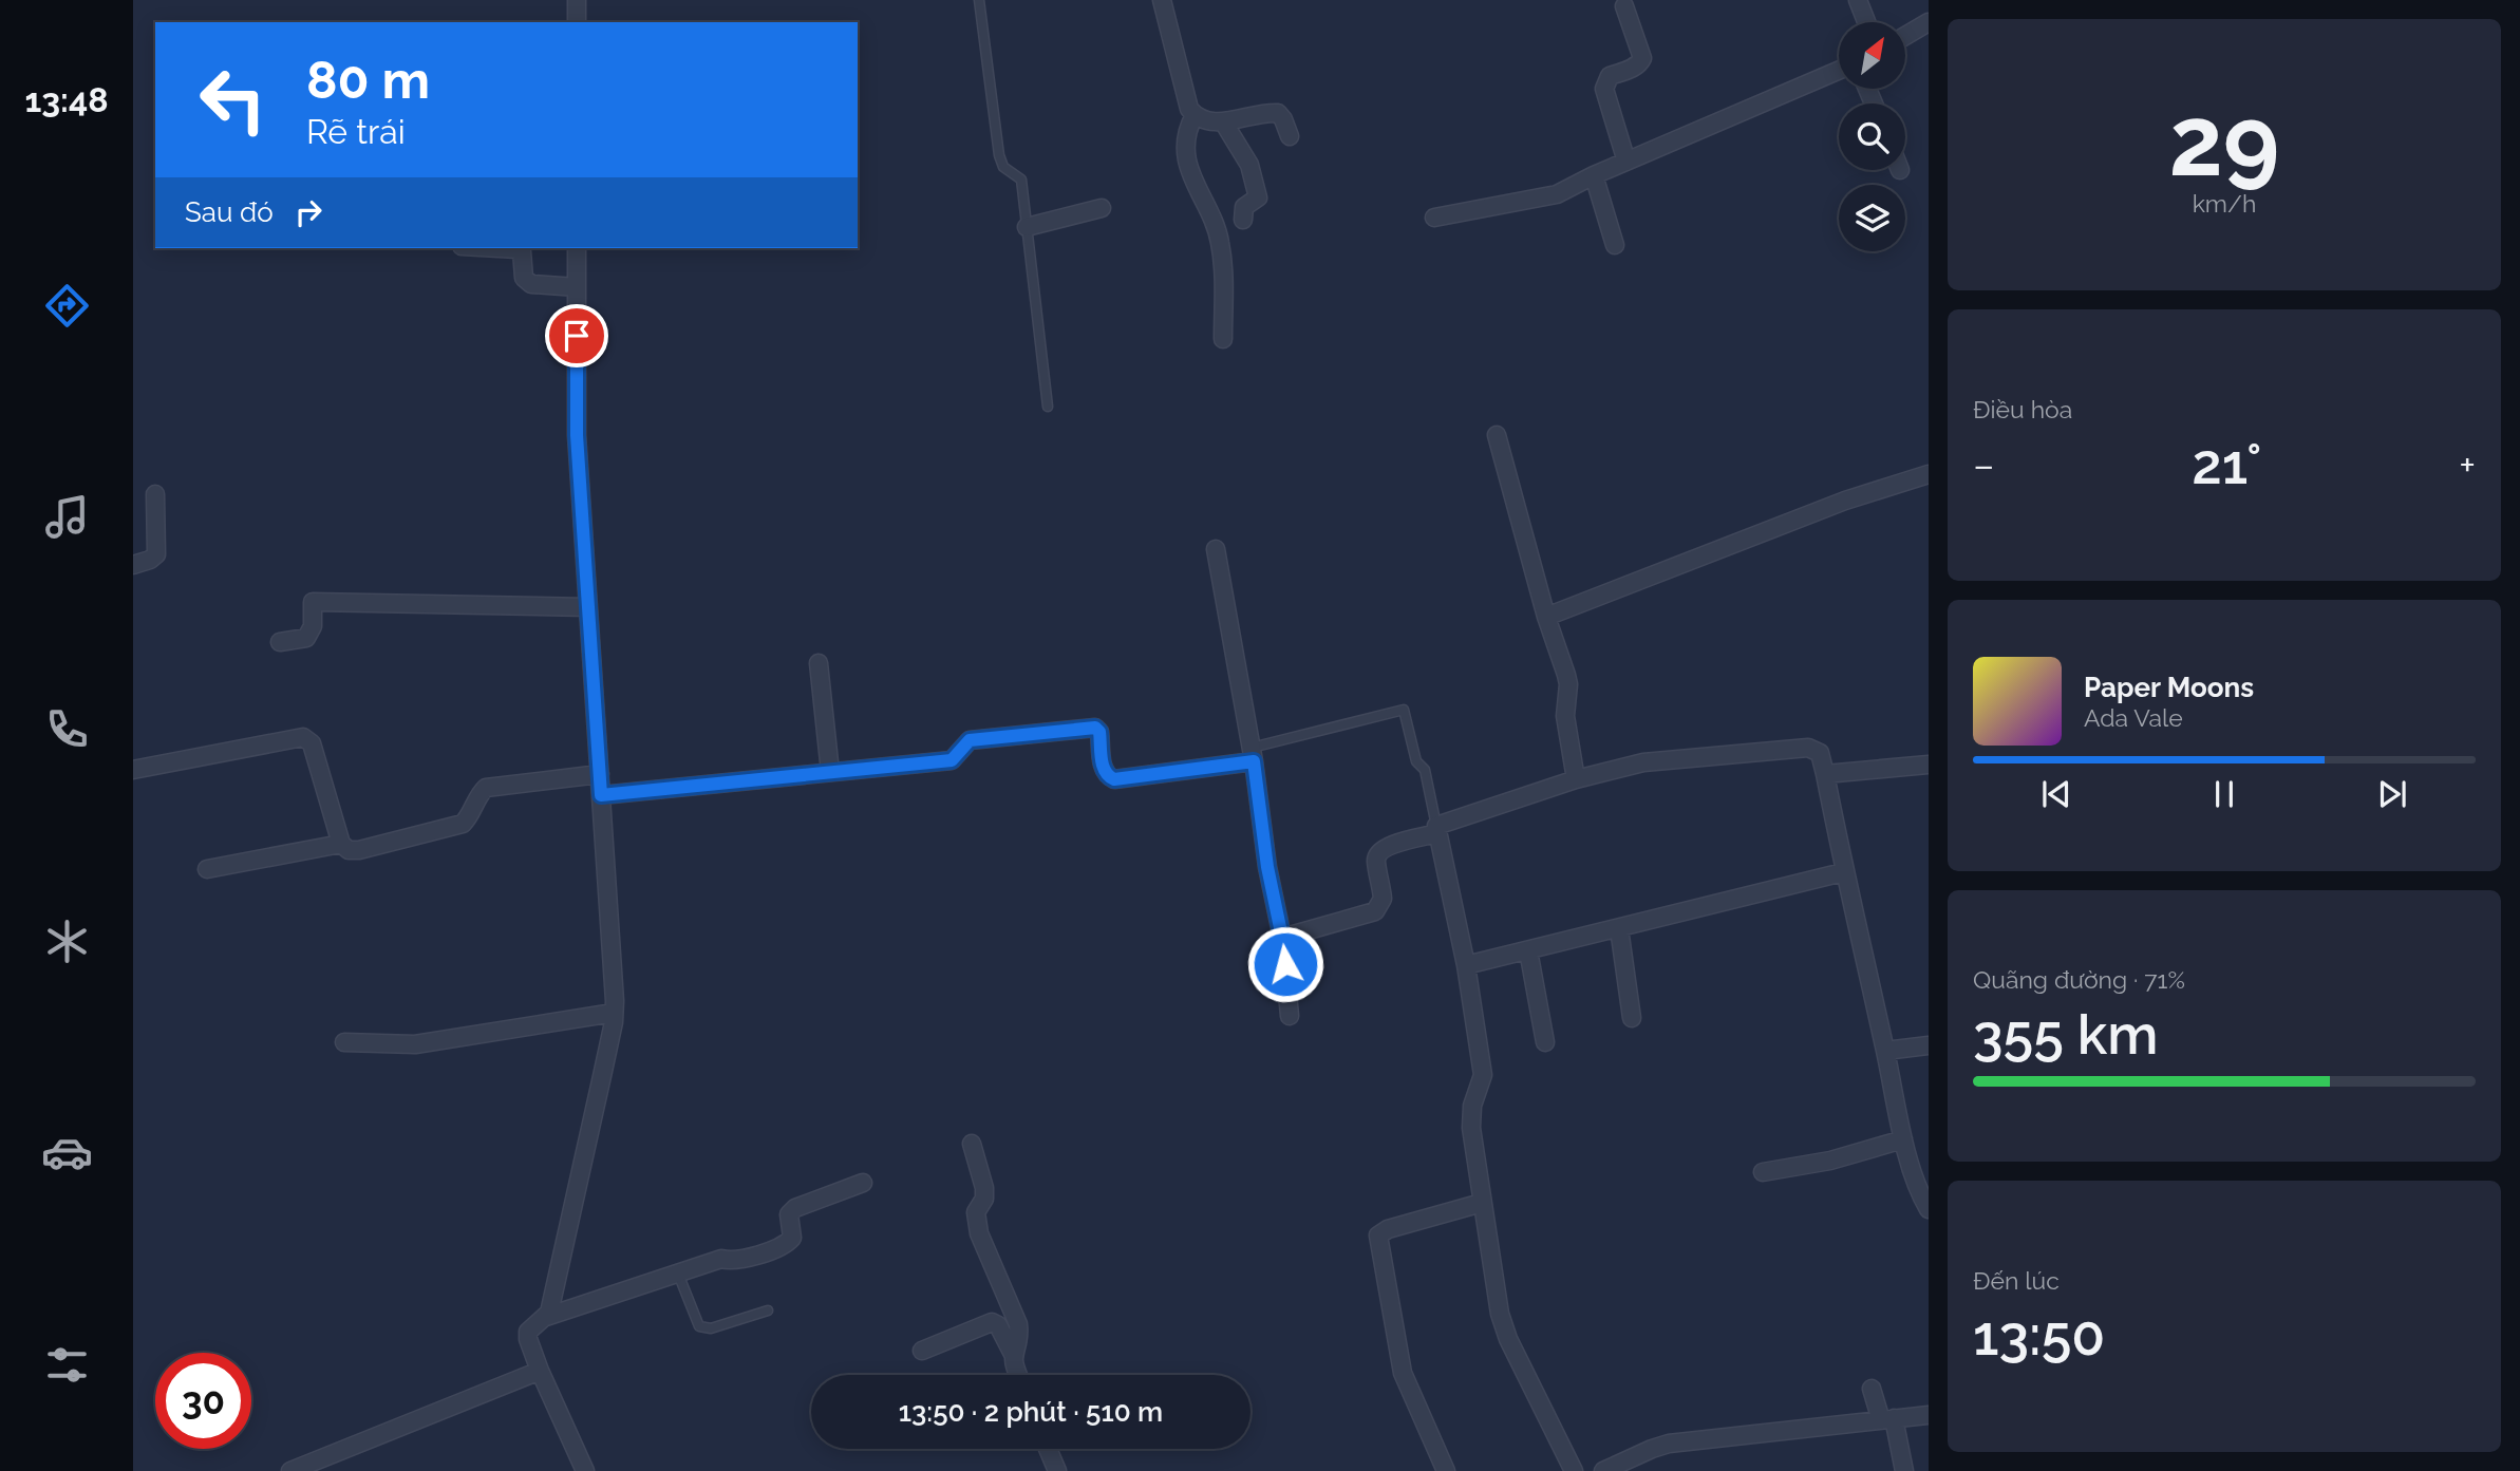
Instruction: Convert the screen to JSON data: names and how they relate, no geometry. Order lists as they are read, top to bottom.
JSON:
{
  "north": "top right",
  "page": {
    "tabs": "13:48",
    "tile": [
      ["29", "km/h"],
      "Điều hòa",
      ["Quãng đường · 71%", "355 km"],
      ["Đến lúc", "13:50"]
    ],
    "turn": ["80 m", "Rẽ trái"],
    "then": "Sau đó",
    "heat": ["−", "21°", "+"],
    "song": ["Paper Moons", "Ada Vale"],
    "limit": "30",
    "trip": "13:50 · 2 phút · 510 m"
  }
}
